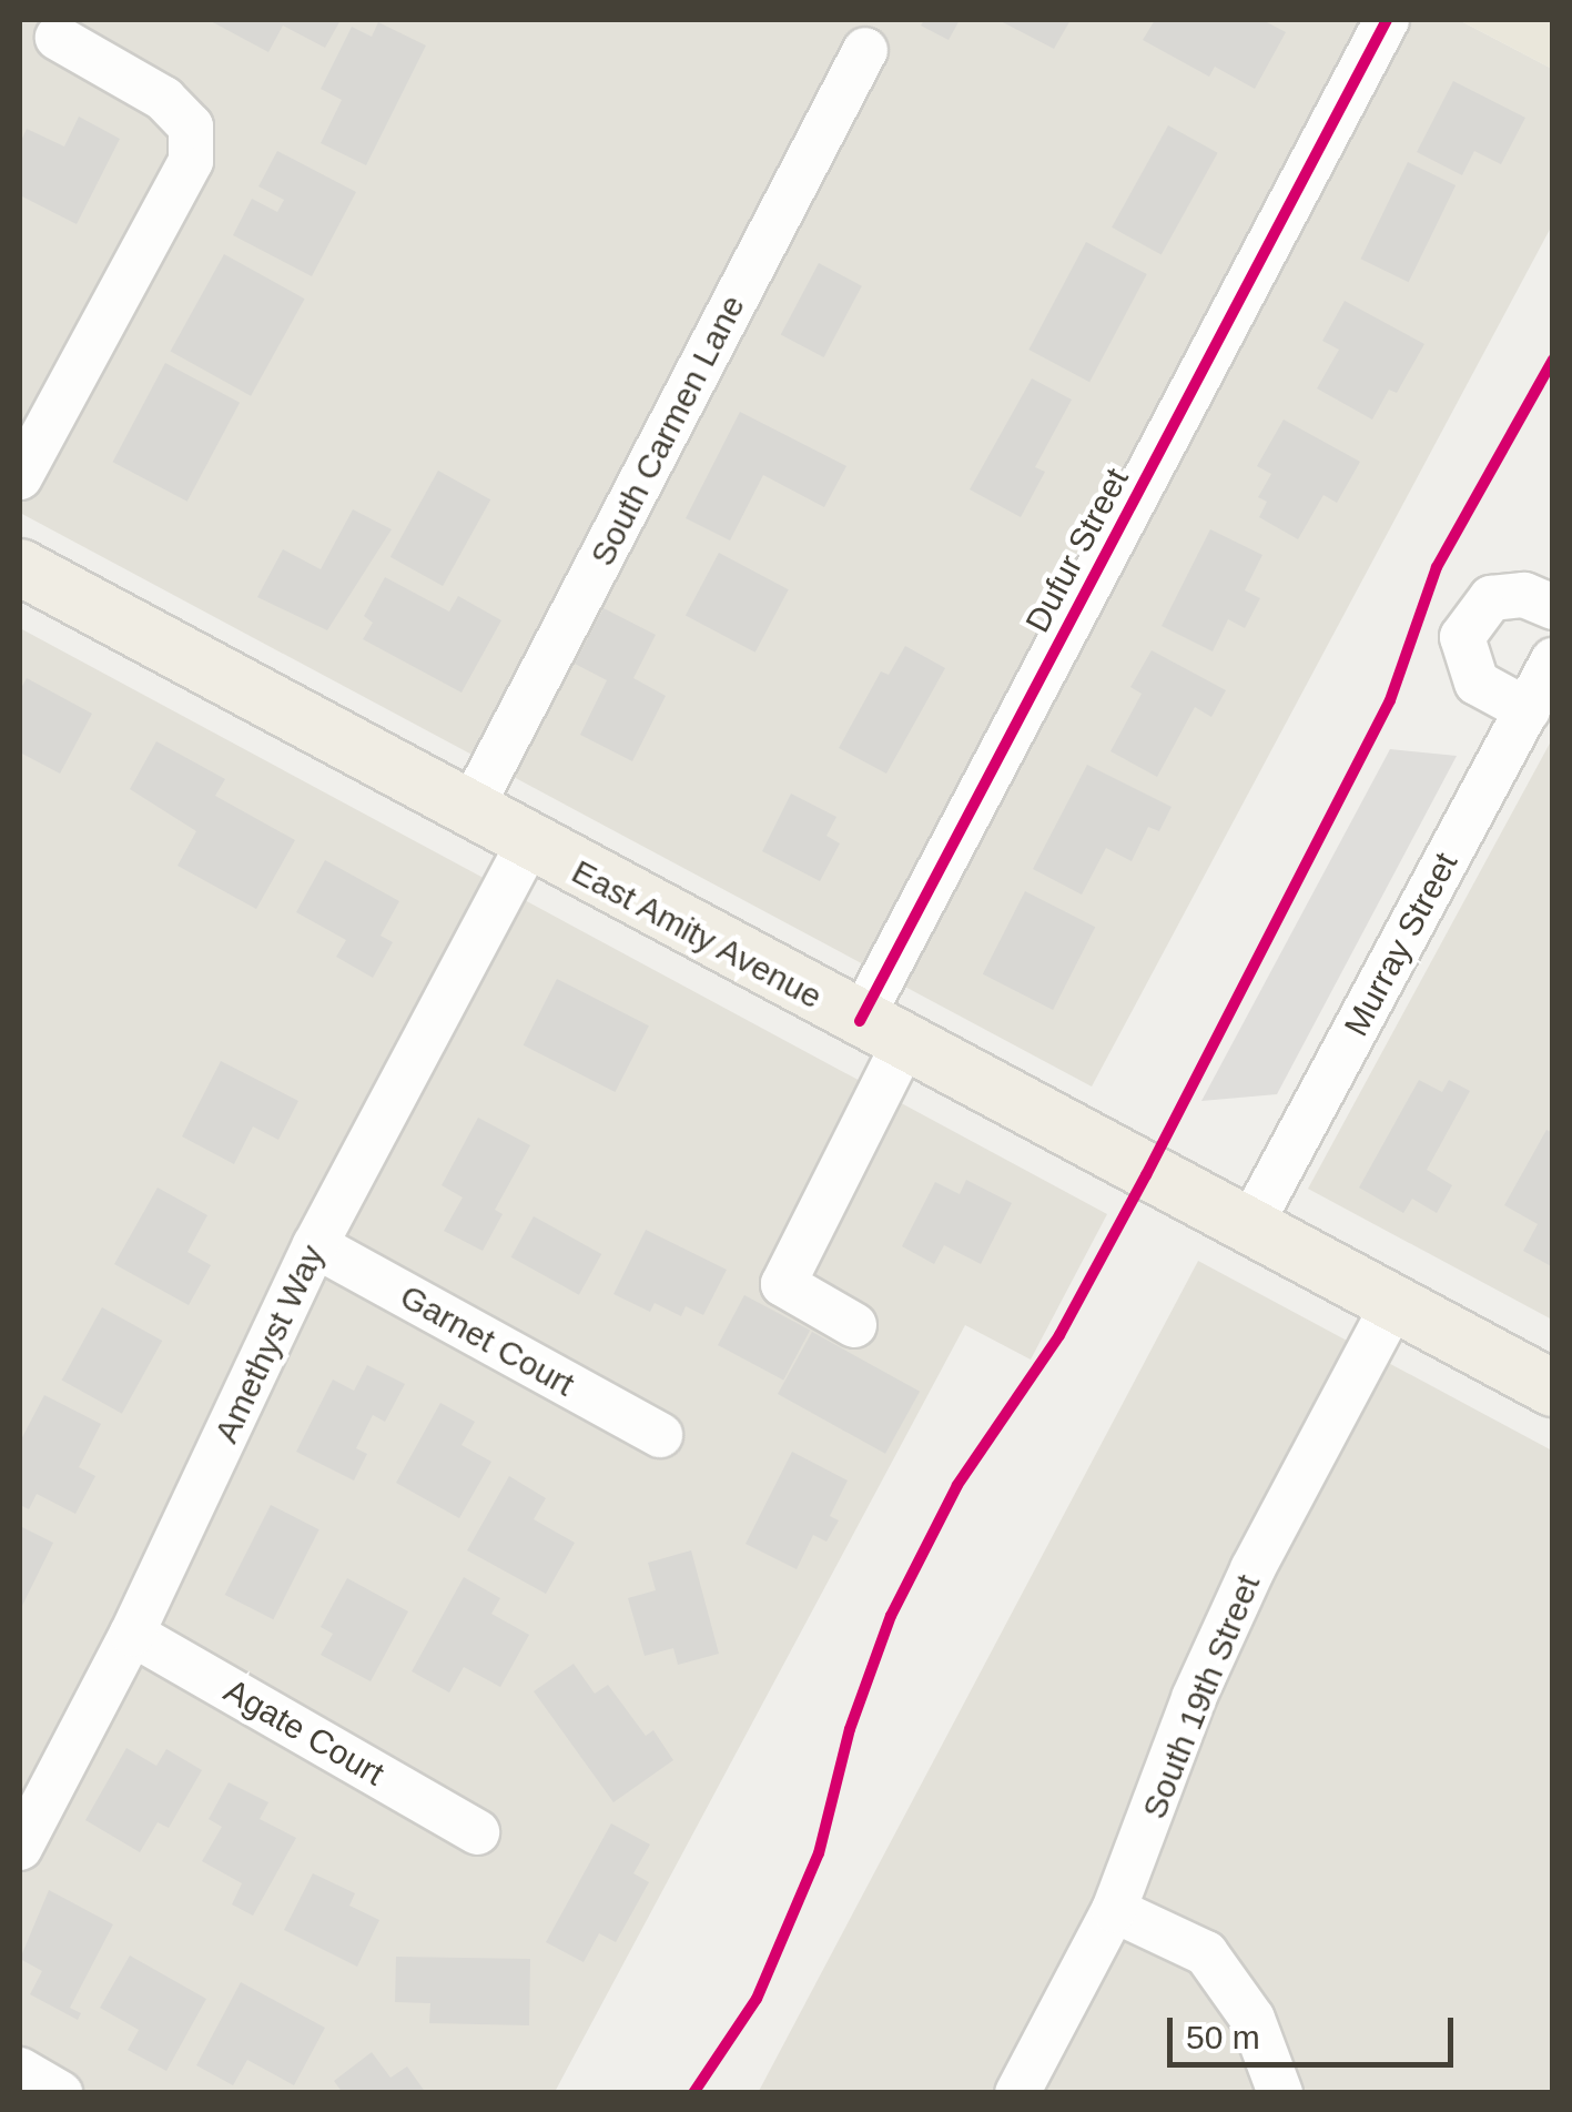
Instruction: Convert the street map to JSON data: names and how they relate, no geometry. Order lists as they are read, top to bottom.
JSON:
{
  "streets": {
    "main road": ["East Amity Avenue"],
    "street": [
      "South Carmen Lane",
      "Dufur Street",
      "Murray Street",
      "Garnet Court",
      "Amethyst Way",
      "South 19th Street",
      "Agate Court"
    ]
  },
  "crossings": [
    ["South Carmen Lane", "East Amity Avenue"],
    ["Dufur Street", "East Amity Avenue"],
    ["East Amity Avenue", "Murray Street"],
    ["East Amity Avenue", "Amethyst Way"],
    ["East Amity Avenue", "South 19th Street"],
    ["Garnet Court", "Amethyst Way"],
    ["Amethyst Way", "Agate Court"]
  ],
  "scale_bar": "50 m"
}
